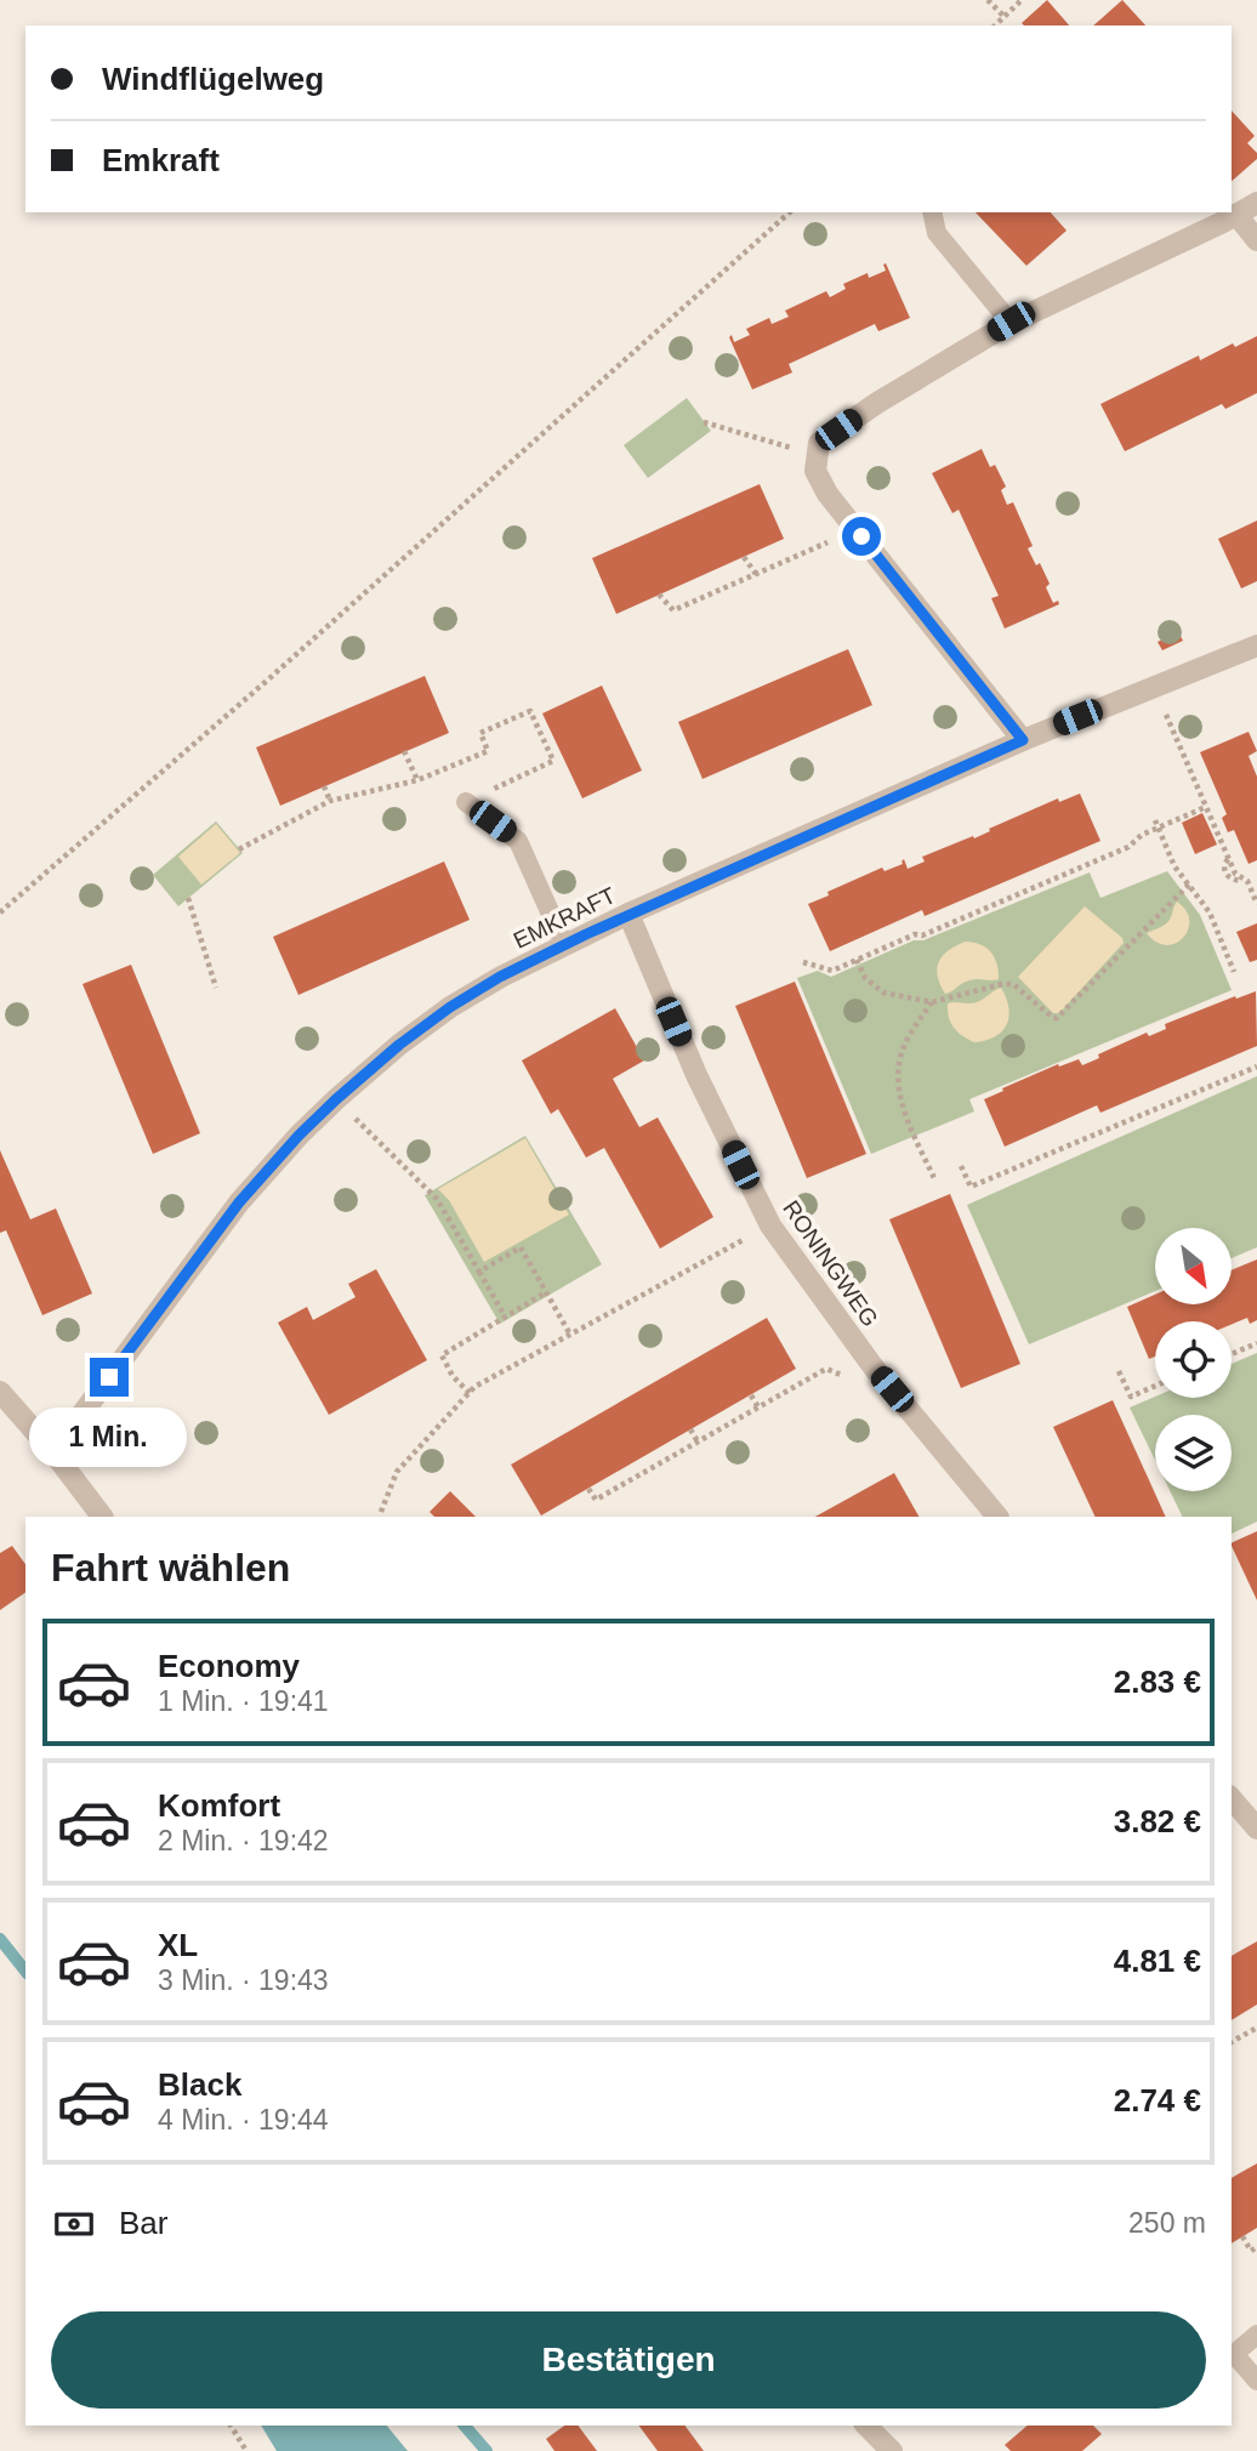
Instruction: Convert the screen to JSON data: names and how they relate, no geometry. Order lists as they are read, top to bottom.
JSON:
{
  "streets": {
    "street": ["EMKRAFT", "RONINGWEG"]
  },
  "crossings": [
    ["EMKRAFT", "RONINGWEG"]
  ],
  "north": "bottom right",
  "page": {
    "banner": ["Windflügelweg", "Emkraft"],
    "bubble": "1 Min.",
    "heading": "Fahrt wählen",
    "list": [
      {
        "name": "Economy",
        "note": "1 Min. · 19:41",
        "value": "2.83 €"
      },
      {
        "name": "Komfort",
        "note": "2 Min. · 19:42",
        "value": "3.82 €"
      },
      {
        "name": "XL",
        "note": "3 Min. · 19:43",
        "value": "4.81 €"
      },
      {
        "name": "Black",
        "note": "4 Min. · 19:44",
        "value": "2.74 €"
      }
    ],
    "pay": ["Bar", "250 m"],
    "buttons": "Bestätigen"
  }
}
